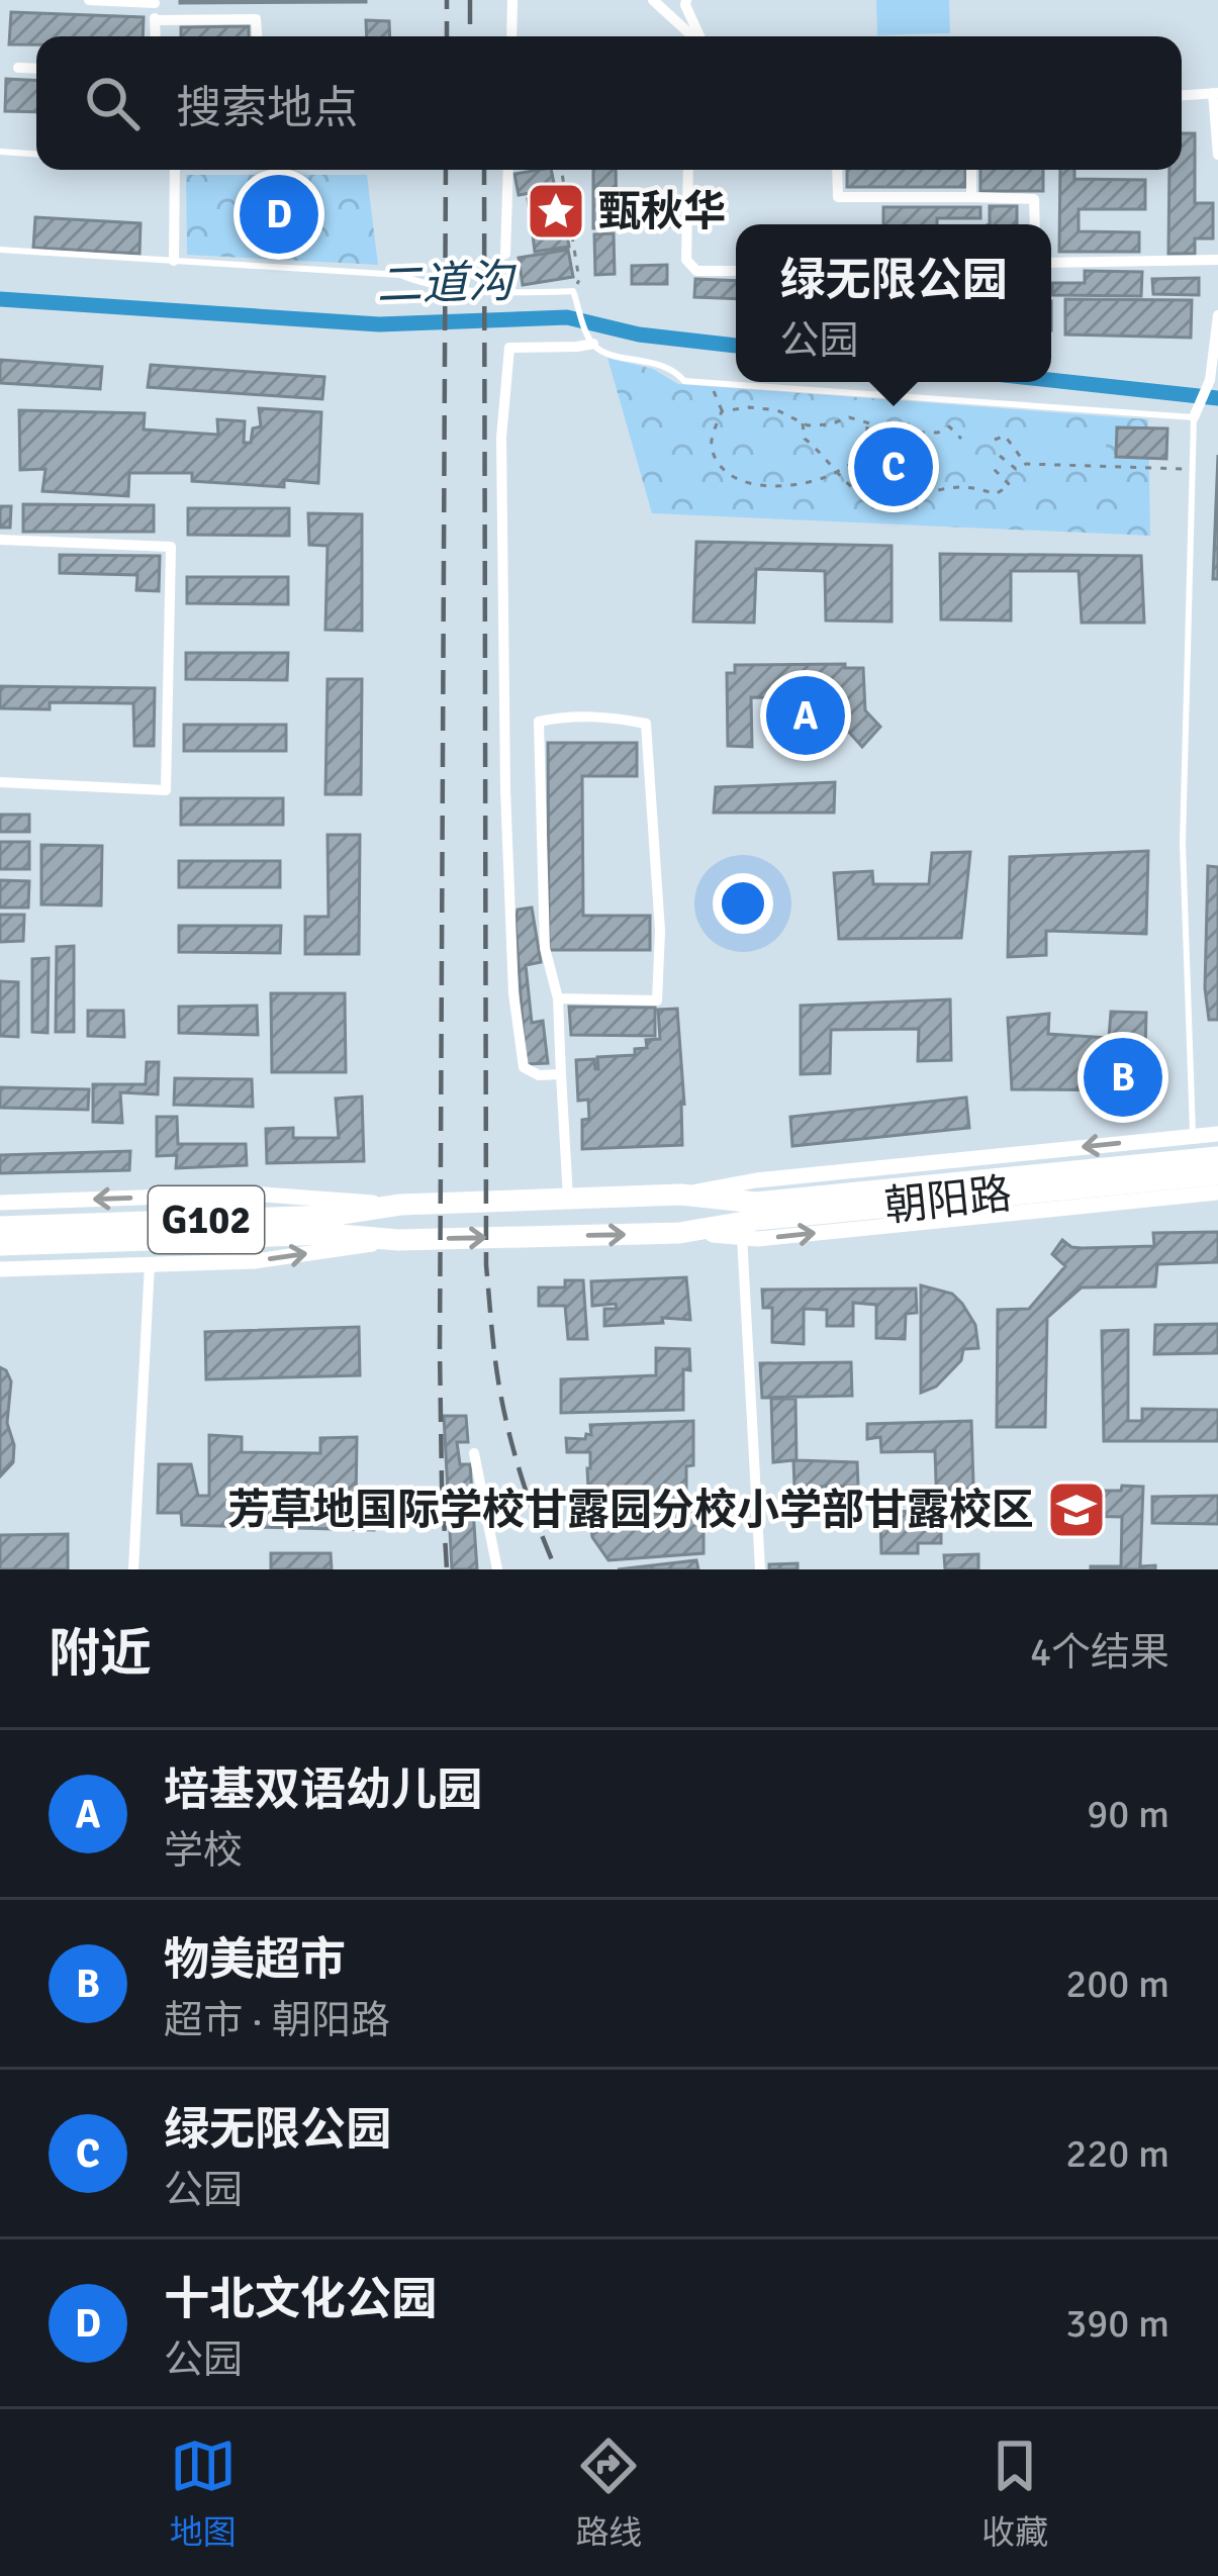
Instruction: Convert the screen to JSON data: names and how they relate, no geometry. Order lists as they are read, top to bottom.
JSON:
{
  "streets": {
    "highway": ["朝阳路", "G102"]
  },
  "water": ["二道沟"],
  "places": {
    "place": ["甄秋华"],
    "school or university": ["芳草地国际学校甘露园分校小学部甘露校区"]
  },
  "page": {
    "search": "搜索地点",
    "pins": [
      "D",
      "C",
      "A",
      "B"
    ],
    "popup": ["绿无限公园", "公园"],
    "heading": ["附近", "4个结果"],
    "list": [
      {
        "mark": "A",
        "name": "培基双语幼儿园",
        "note": "学校",
        "value": "90 m"
      },
      {
        "mark": "B",
        "name": "物美超市",
        "note": "超市 · 朝阳路",
        "value": "200 m"
      },
      {
        "mark": "C",
        "name": "绿无限公园",
        "note": "公园",
        "value": "220 m"
      },
      {
        "mark": "D",
        "name": "十北文化公园",
        "note": "公园",
        "value": "390 m"
      }
    ],
    "nav": ["地图", "路线", "收藏"]
  }
}
